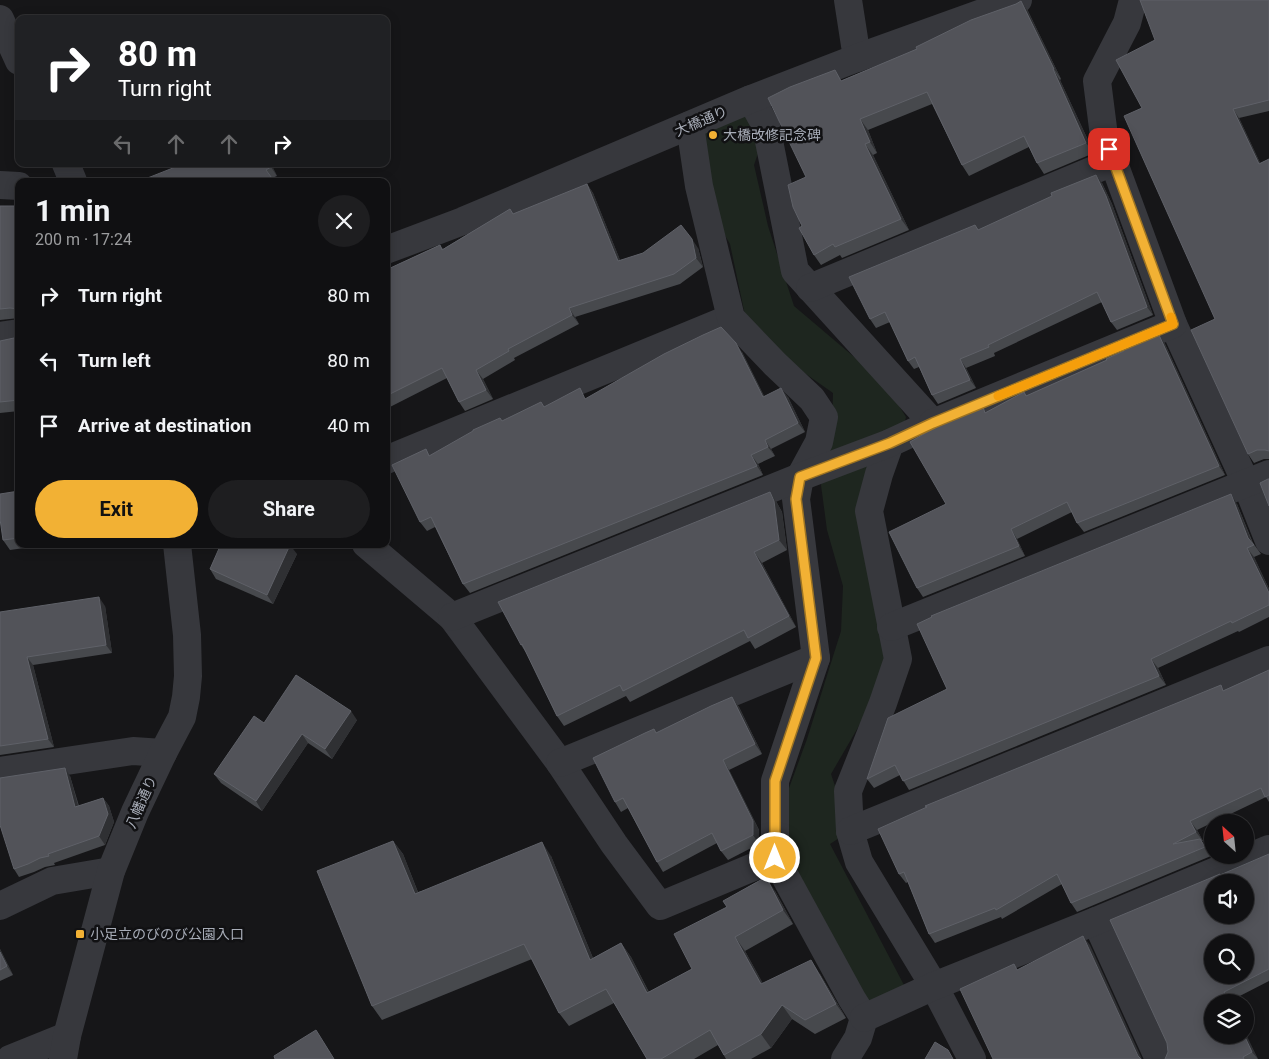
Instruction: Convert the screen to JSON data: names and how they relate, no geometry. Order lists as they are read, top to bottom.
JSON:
{
  "streets": {
    "street": ["大橋通り", "八幡通り"]
  },
  "places": {
    "other": ["大橋改修記念碑"],
    "transit": ["小足立のびのび公園入口"]
  },
  "north": "top left",
  "page": {
    "turn": ["80 m", "Turn right"],
    "heading": ["1 min", "200 m · 17:24"],
    "list": [
      {
        "name": "Turn right",
        "value": "80 m"
      },
      {
        "name": "Turn left",
        "value": "80 m"
      },
      {
        "name": "Arrive at destination",
        "value": "40 m"
      }
    ],
    "buttons": ["Exit", "Share"]
  }
}
